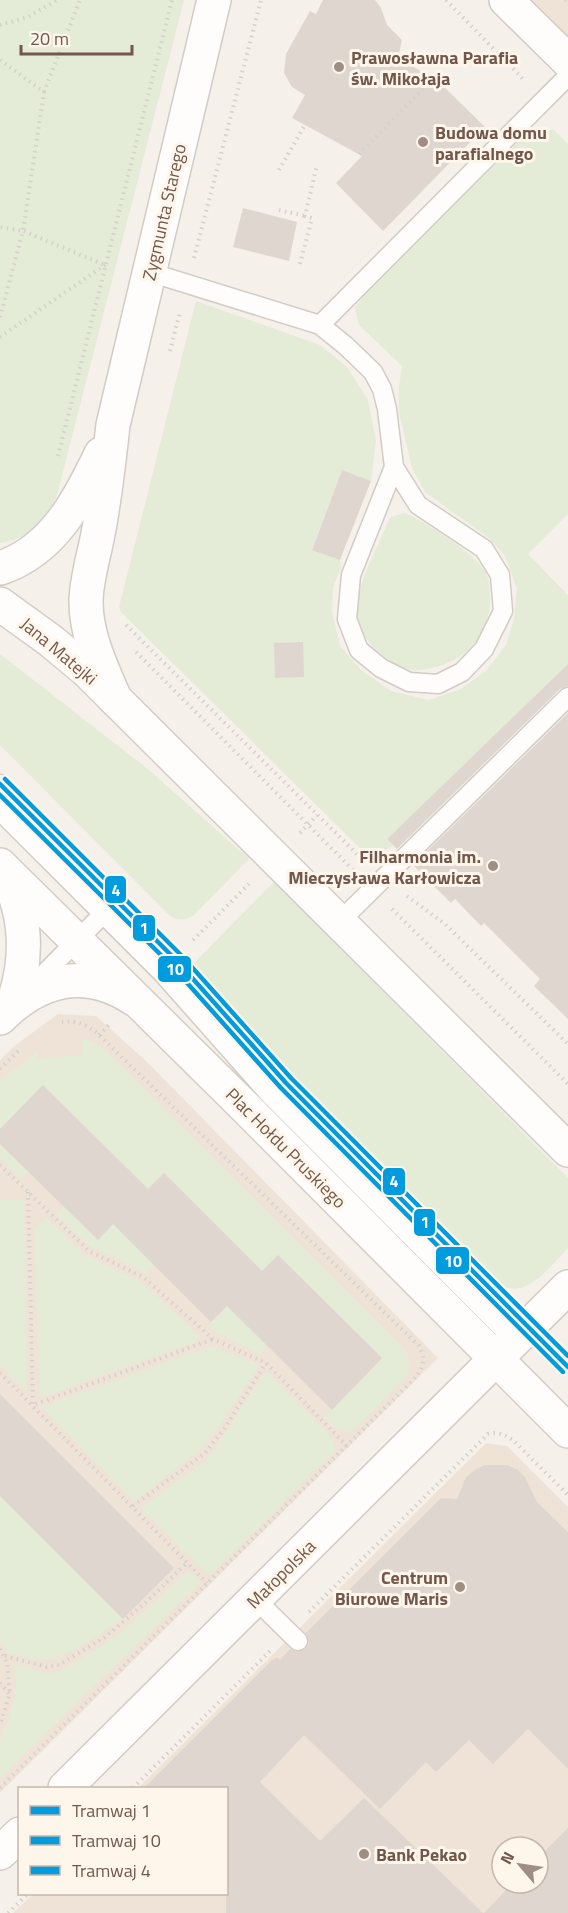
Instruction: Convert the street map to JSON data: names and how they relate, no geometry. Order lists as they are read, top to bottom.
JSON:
{
  "streets": {
    "street": [
      "Zygmunta Starego",
      "Jana Matejki",
      "Plac Hołdu Pruskiego",
      "Małopolska"
    ]
  },
  "crossings": [
    ["Zygmunta Starego", "Jana Matejki"],
    ["Plac Hołdu Pruskiego", "Małopolska"]
  ],
  "places": [
    "Prawosławna Parafia św. Mikołaja",
    "Budowa domu parafialnego",
    "Filharmonia im. Mieczysława Karłowicza",
    "Centrum Biurowe Maris",
    "Bank Pekao"
  ],
  "lines": ["tram line 4", "tram line 1", "tram line 10"],
  "legend": ["Tramwaj 1", "Tramwaj 10", "Tramwaj 4"],
  "scale_bar": "20 m",
  "north": "top left"
}
